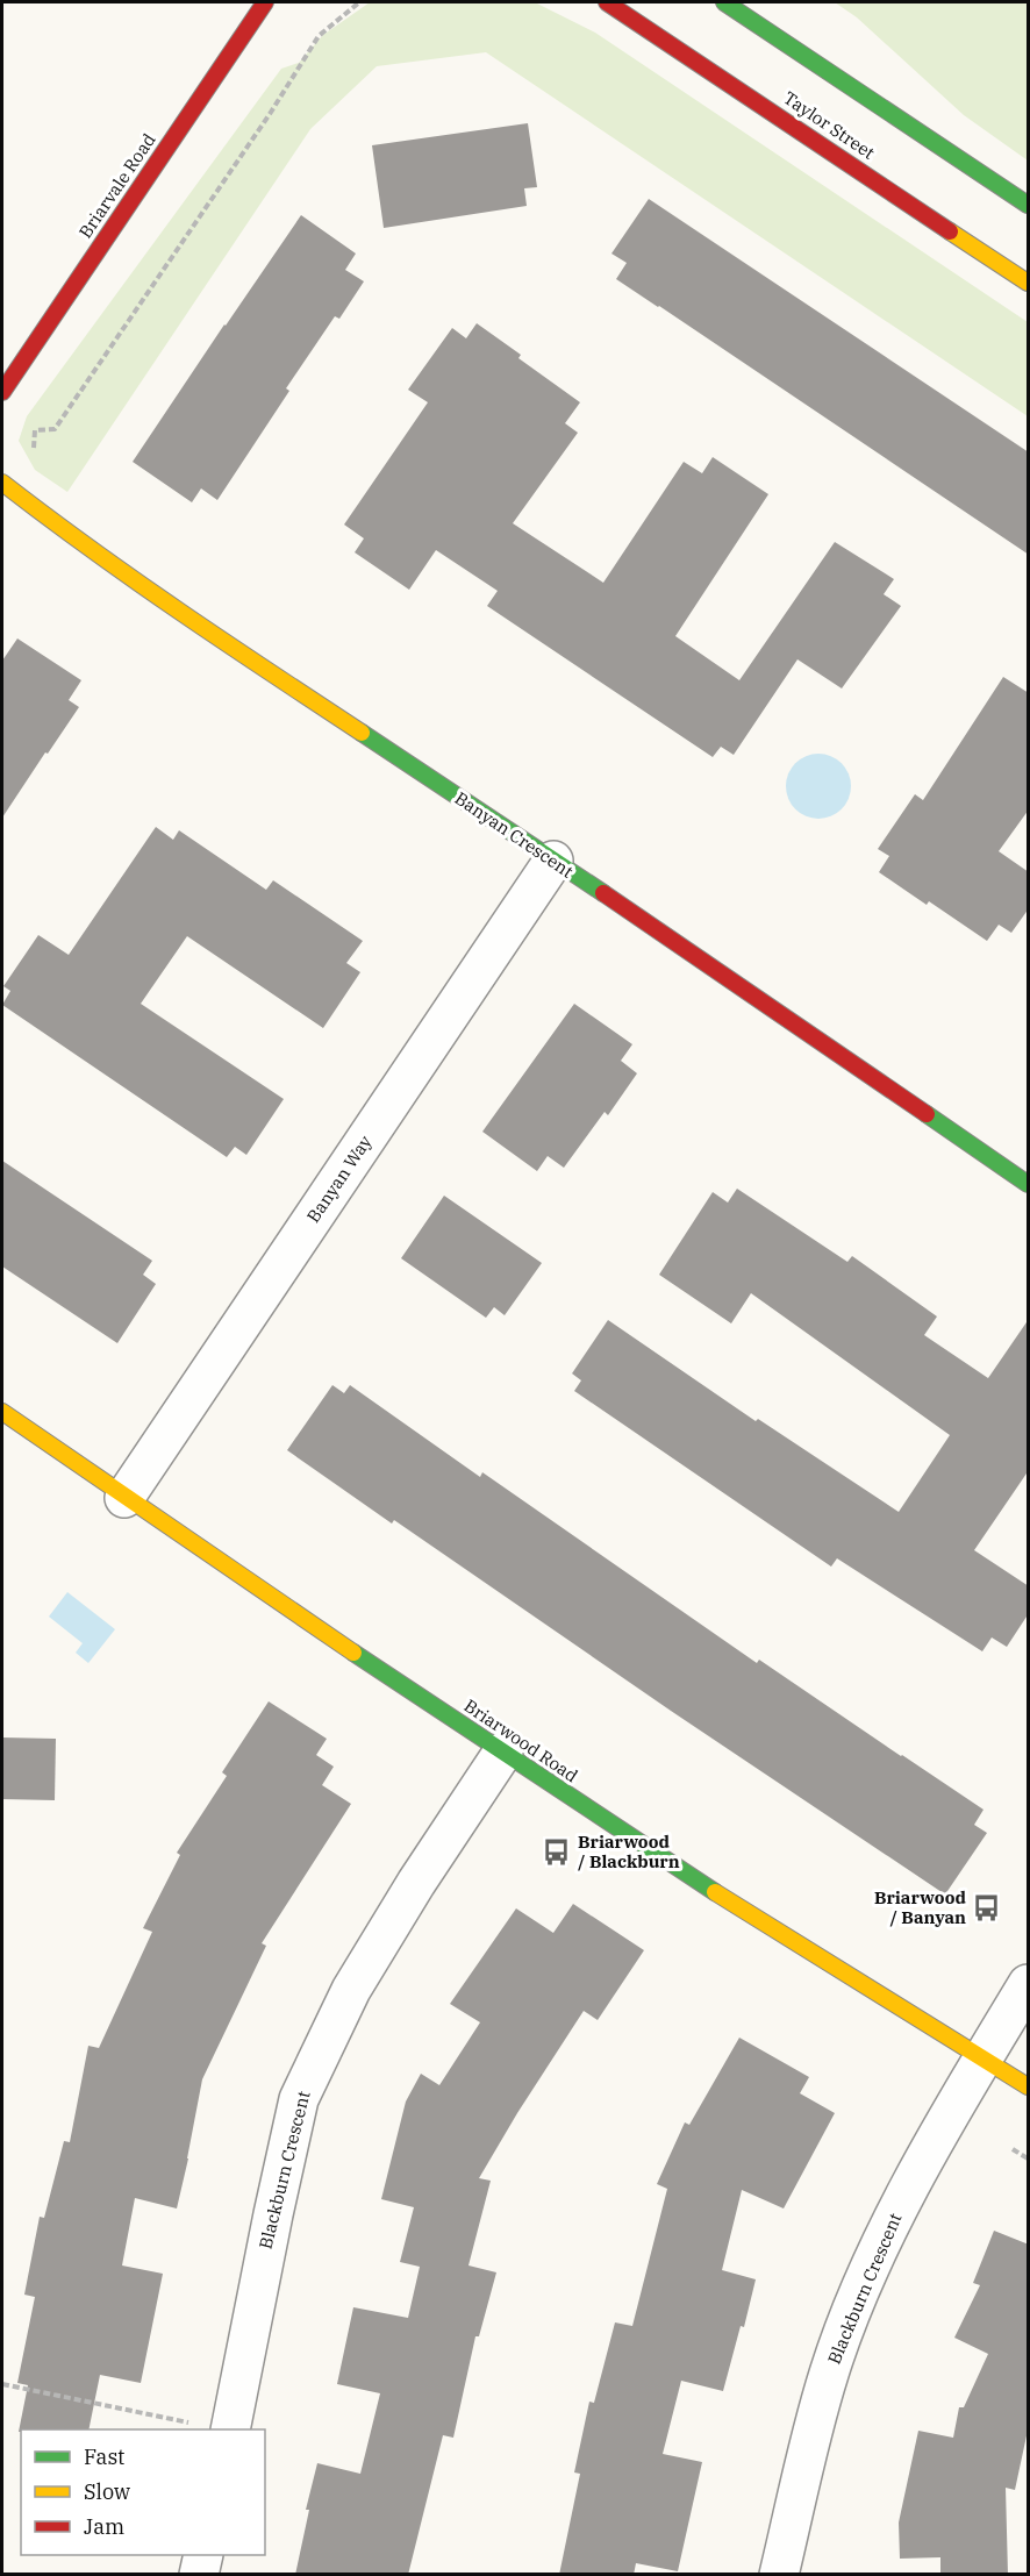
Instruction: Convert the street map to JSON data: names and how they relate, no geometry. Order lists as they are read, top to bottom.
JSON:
{
  "streets": {
    "street": [
      "Taylor Street",
      "Briarvale Road",
      "Banyan Crescent",
      "Banyan Way",
      "Briarwood Road",
      "Blackburn Crescent"
    ]
  },
  "crossings": [
    ["Banyan Crescent", "Banyan Way"],
    ["Banyan Way", "Briarwood Road"],
    ["Briarwood Road", "Blackburn Crescent"]
  ],
  "places": {
    "bus stop": ["Briarwood / Blackburn", "Briarwood / Banyan"]
  },
  "legend": ["Fast", "Slow", "Jam"]
}
